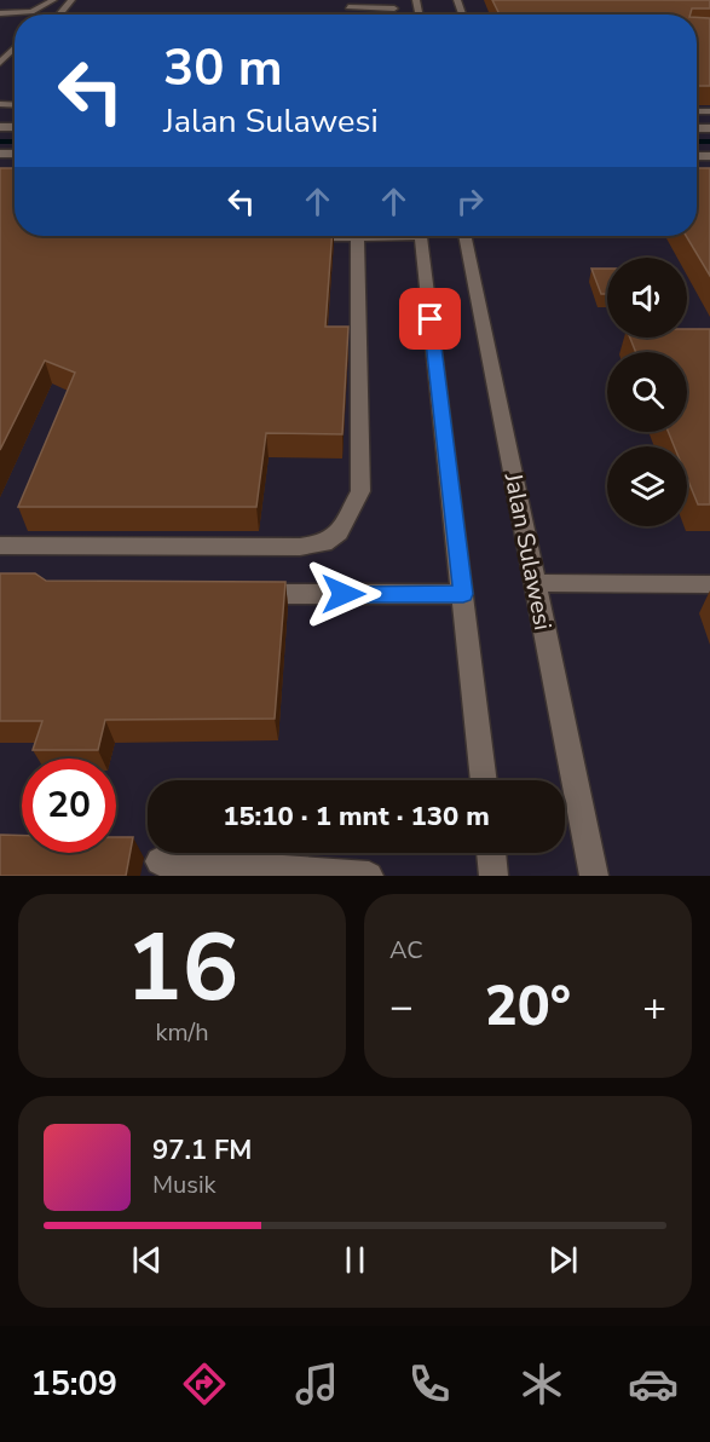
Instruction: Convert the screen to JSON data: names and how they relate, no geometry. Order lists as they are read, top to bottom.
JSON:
{
  "streets": {
    "street": ["Jalan Sulawesi"]
  },
  "page": {
    "turn": ["30 m", "Jalan Sulawesi"],
    "limit": "20",
    "trip": "15:10 · 1 mnt · 130 m",
    "tile": [
      ["16", "km/h"],
      "AC"
    ],
    "heat": ["−", "20°", "+"],
    "song": ["97.1 FM", "Musik"],
    "tabs": "15:09"
  }
}
